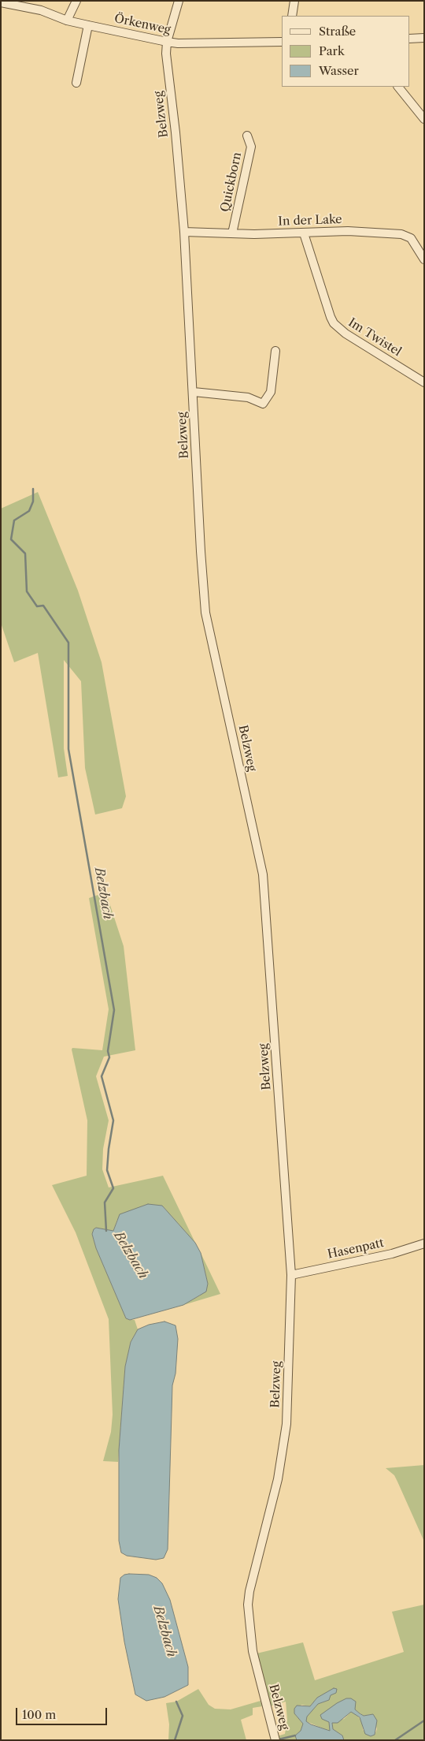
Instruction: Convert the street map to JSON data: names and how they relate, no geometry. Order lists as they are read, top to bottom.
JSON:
{
  "streets": {
    "street": [
      "Örkenweg",
      "Belzweg",
      "Quickborn",
      "In der Lake",
      "Im Twistel",
      "Hasenpatt"
    ]
  },
  "crossings": [
    ["Örkenweg", "Belzweg"],
    ["Belzweg", "In der Lake"],
    ["Belzweg", "Hasenpatt"],
    ["Quickborn", "In der Lake"],
    ["In der Lake", "Im Twistel"]
  ],
  "water": ["Belzbach"],
  "legend": ["Straße", "Park", "Wasser"],
  "scale_bar": "100 m"
}
